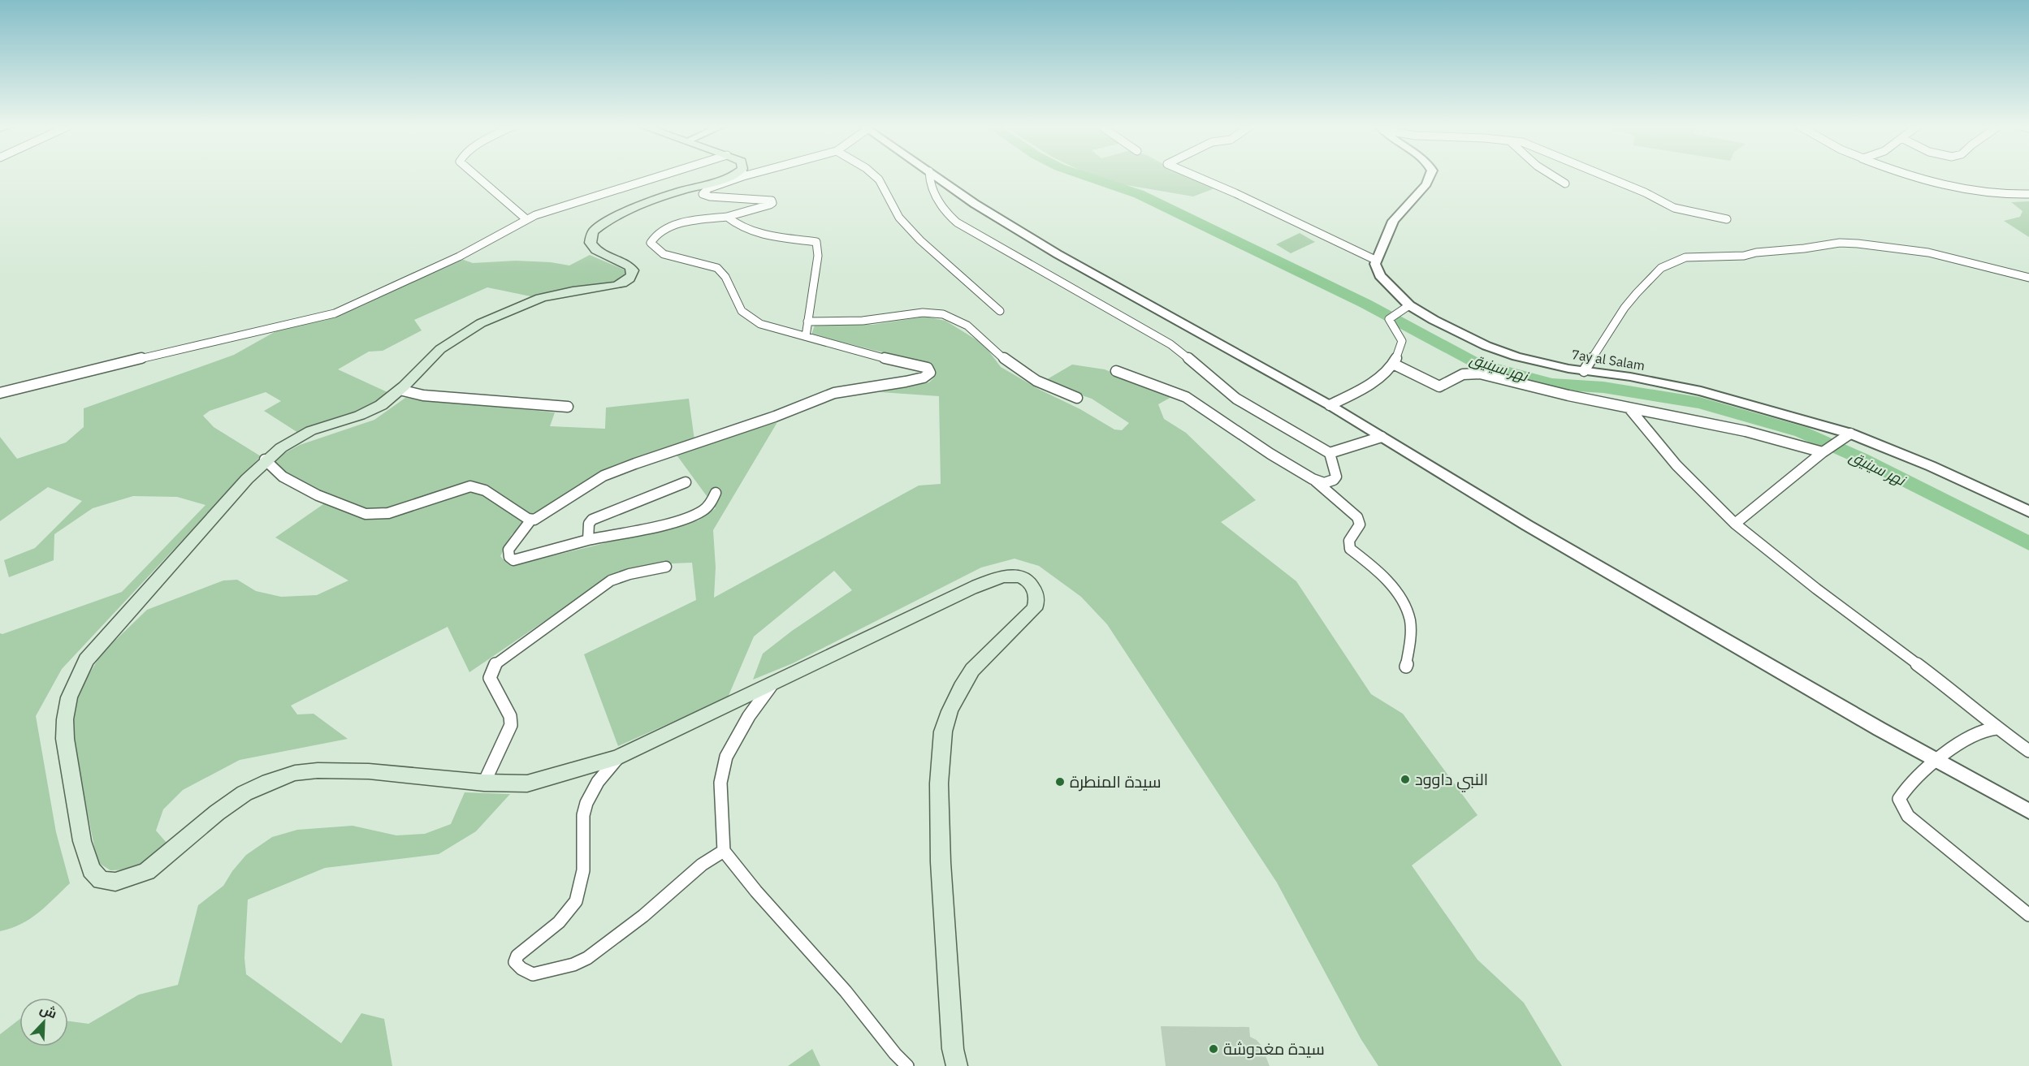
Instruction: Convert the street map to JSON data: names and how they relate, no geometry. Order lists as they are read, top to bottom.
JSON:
{
  "streets": {
    "street": ["7ay al Salam"]
  },
  "water": ["نهر سينيق"],
  "places": ["النبي داوود", "سيدة المنطرة", "سيدة مغدوشة"],
  "north": "top right"
}
